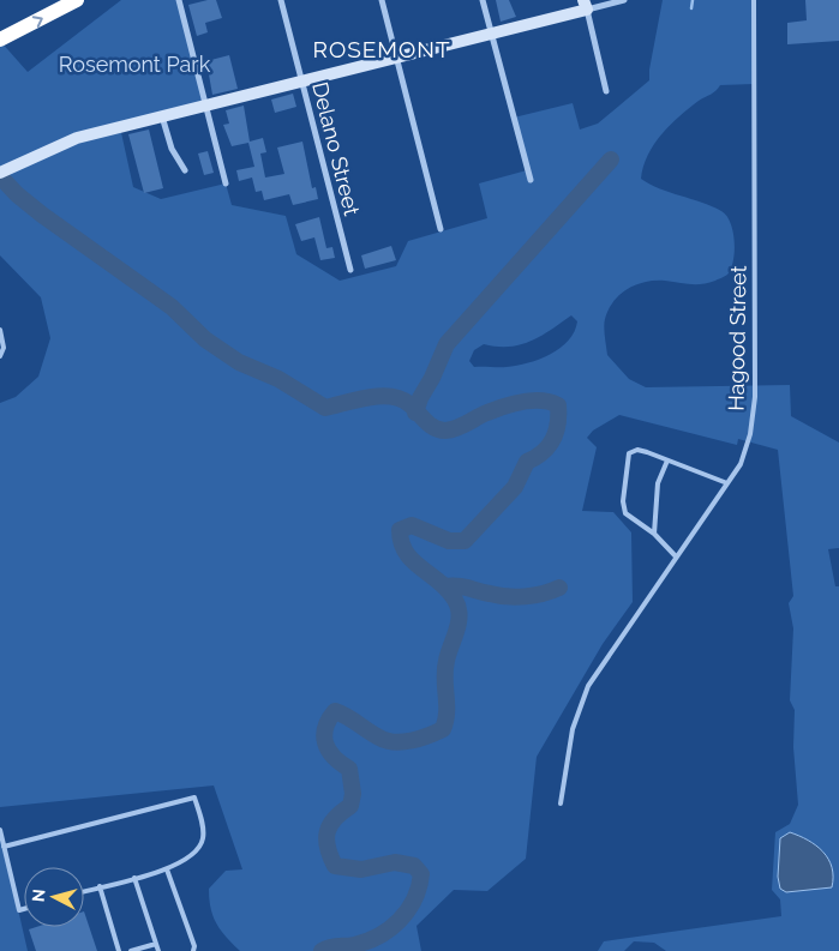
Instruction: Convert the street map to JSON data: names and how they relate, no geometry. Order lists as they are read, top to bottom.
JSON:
{
  "streets": {
    "street": ["Delano Street"],
    "lane": ["Hagood Street"]
  },
  "districts": ["ROSEMONT"],
  "parks": ["Rosemont Park"],
  "north": "left"
}
